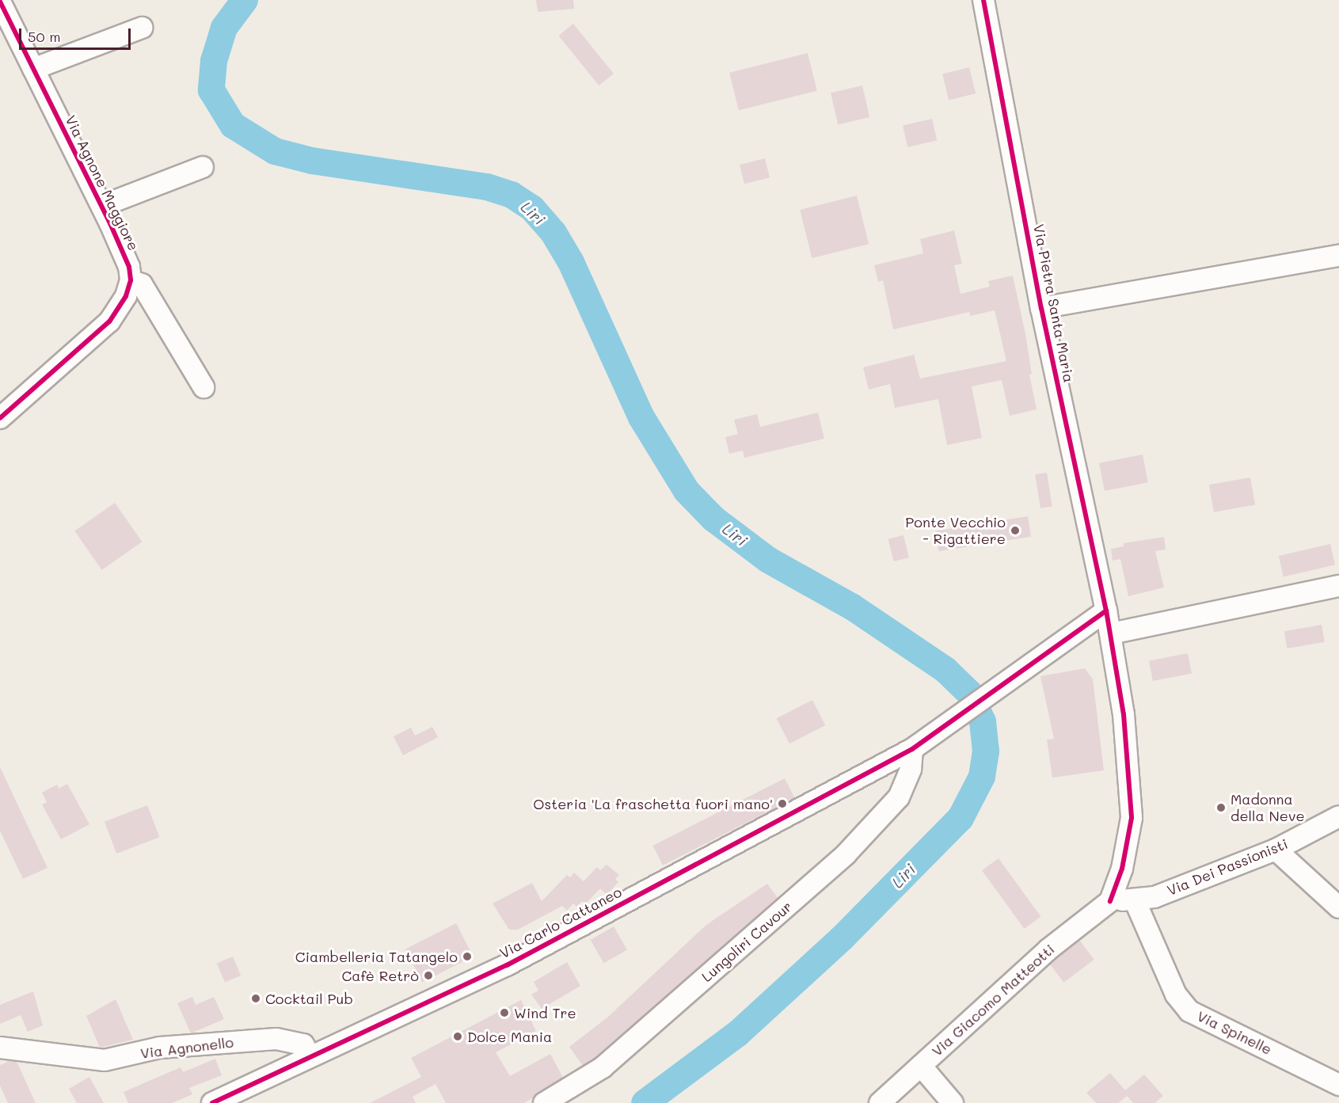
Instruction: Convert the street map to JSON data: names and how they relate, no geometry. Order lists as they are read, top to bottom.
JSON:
{
  "streets": {
    "street": [
      "Via Agnone Maggiore",
      "Via Pietra Santa Maria",
      "Via Dei Passionisti",
      "Via Carlo Cattaneo",
      "Lungoliri Cavour",
      "Via Giacomo Matteotti",
      "Via Spinelle",
      "Via Agnonello"
    ]
  },
  "crossings": [
    ["Via Pietra Santa Maria", "Via Dei Passionisti"],
    ["Via Pietra Santa Maria", "Via Carlo Cattaneo"],
    ["Via Pietra Santa Maria", "Via Giacomo Matteotti"],
    ["Via Dei Passionisti", "Via Giacomo Matteotti"],
    ["Via Dei Passionisti", "Via Spinelle"],
    ["Via Carlo Cattaneo", "Lungoliri Cavour"],
    ["Via Carlo Cattaneo", "Via Agnonello"]
  ],
  "water": ["Liri"],
  "places": [
    "Ponte Vecchio - Rigattiere",
    "Osteria 'La fraschetta fuori mano'",
    "Madonna della Neve",
    "Ciambelleria Tatangelo",
    "Cafè Retrò",
    "Cocktail Pub",
    "Wind Tre",
    "Dolce Mania"
  ],
  "scale_bar": "50 m"
}
